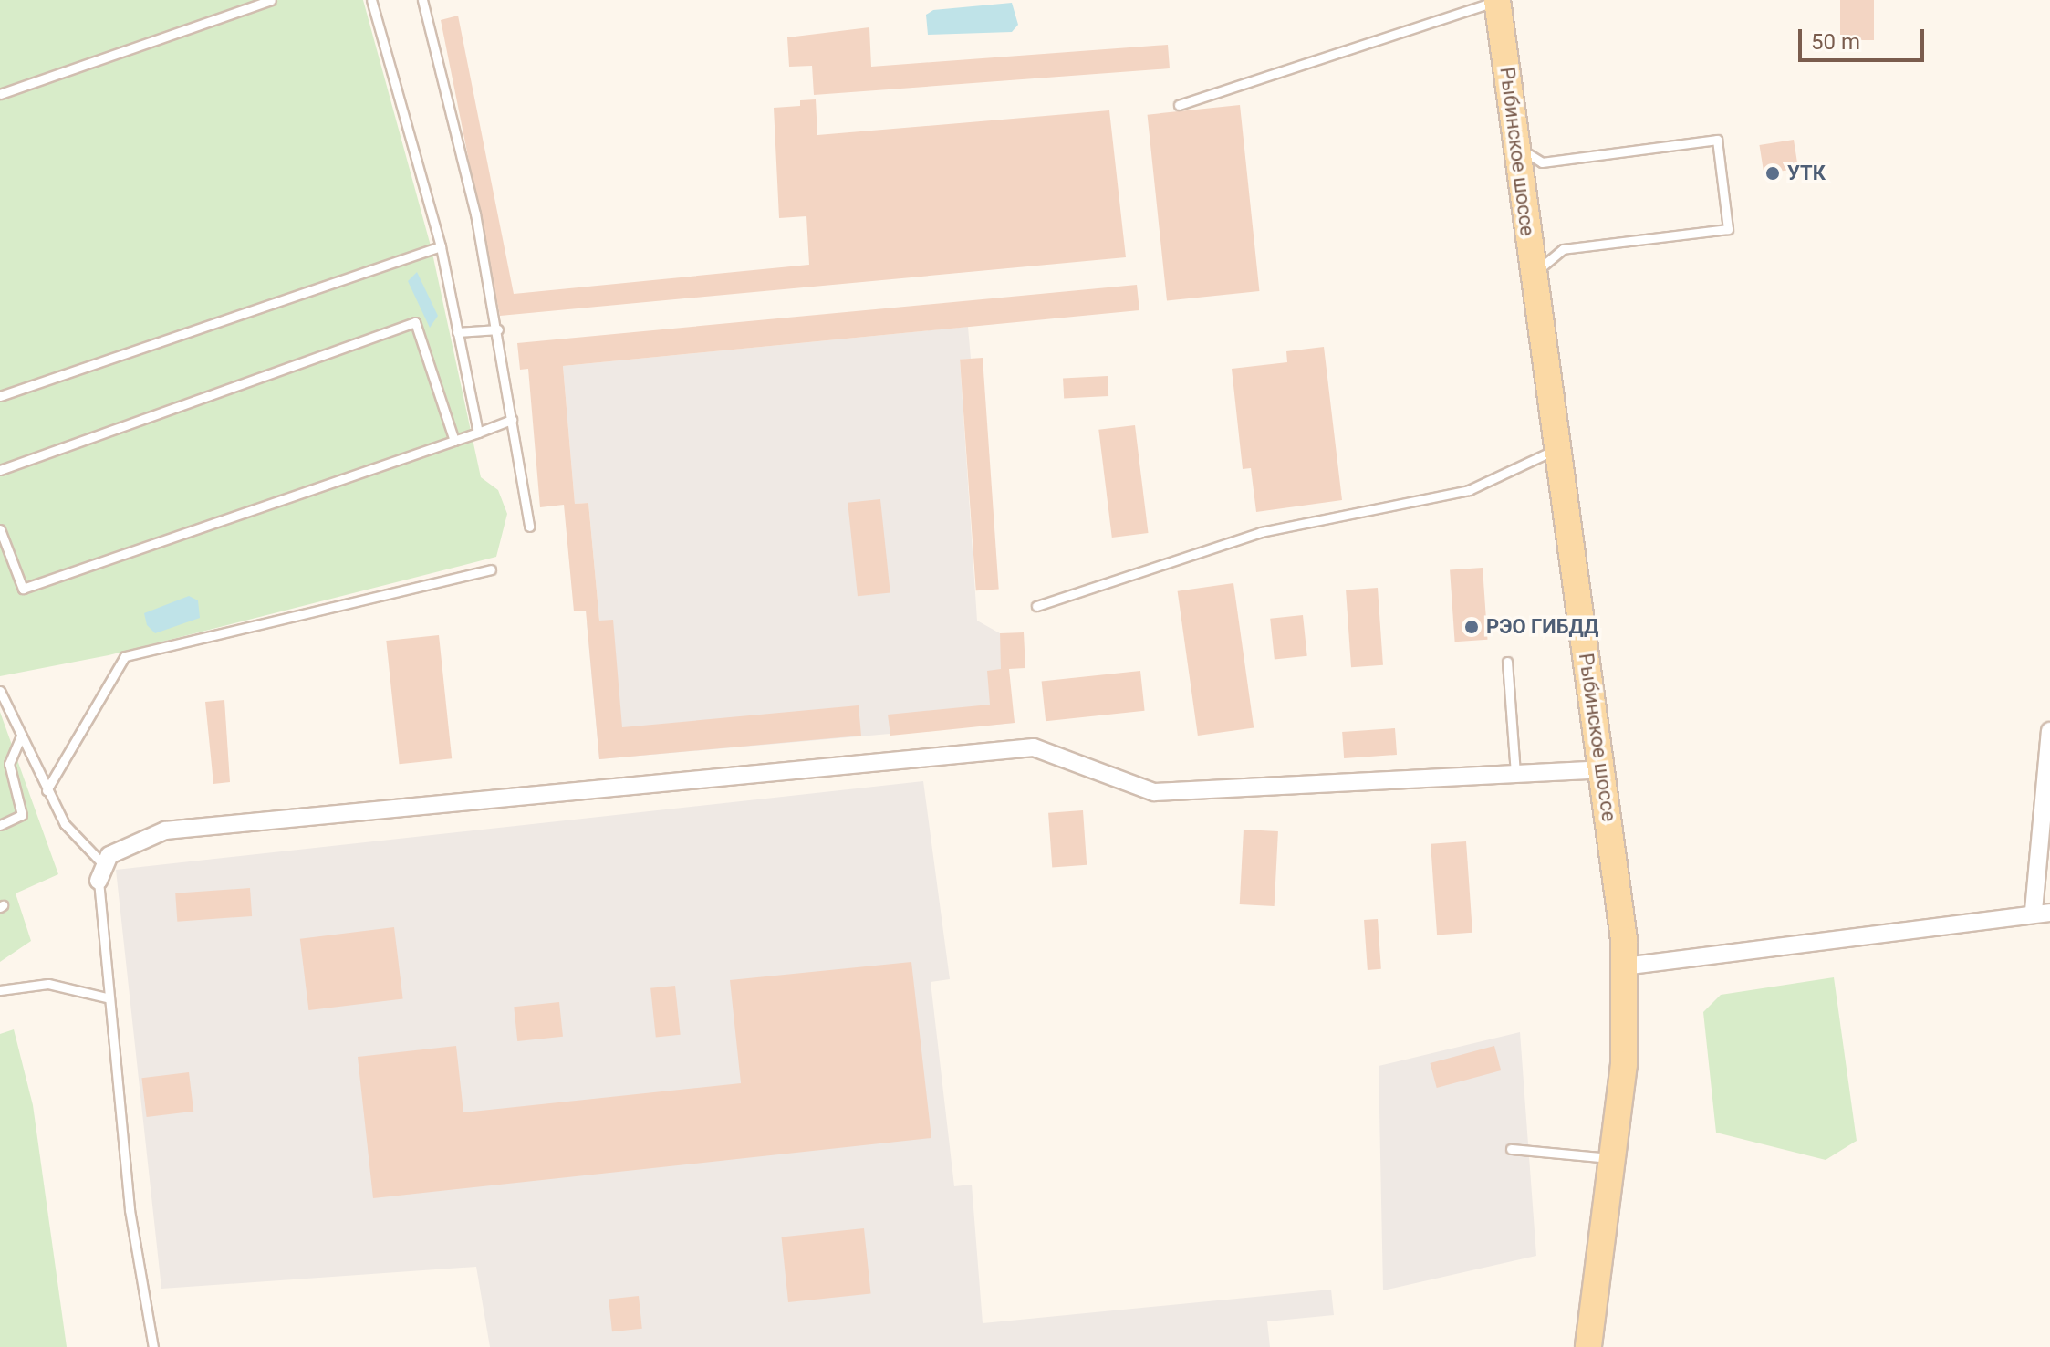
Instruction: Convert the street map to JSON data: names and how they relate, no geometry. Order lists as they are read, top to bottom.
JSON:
{
  "streets": {
    "main road": ["Рыбинское шоссе"]
  },
  "places": ["УТК", "РЭО ГИБДД"],
  "scale_bar": "50 m"
}
